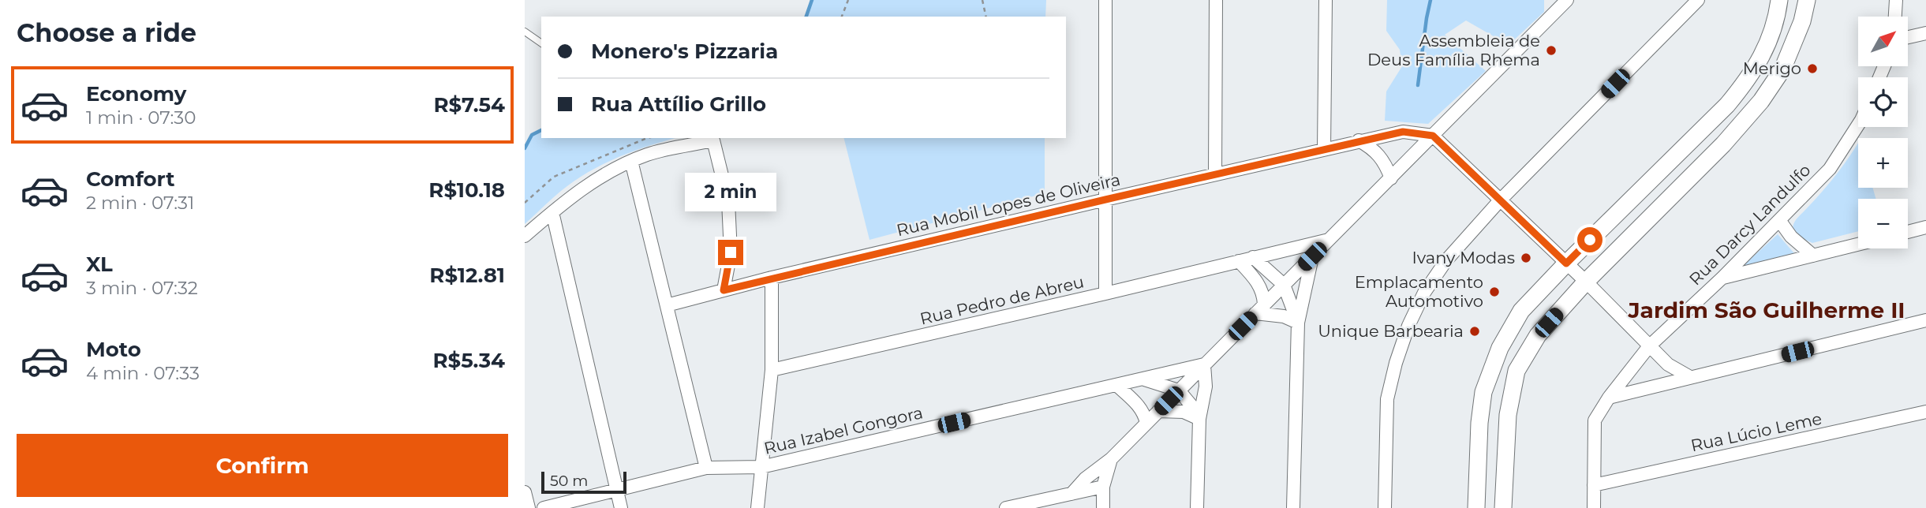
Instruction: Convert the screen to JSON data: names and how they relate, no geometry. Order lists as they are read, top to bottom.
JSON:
{
  "streets": {
    "street": [
      "Rua Mobil Lopes de Oliveira",
      "Rua Darcy Landulfo",
      "Rua Pedro de Abreu",
      "Rua Izabel Gongora",
      "Rua Lúcio Leme"
    ]
  },
  "crossings": [
    ["Rua Darcy Landulfo", "Rua Lúcio Leme"]
  ],
  "districts": ["Jardim São Guilherme II"],
  "places": [
    "Assembleia de Deus Família Rhema",
    "Merigo",
    "Ivany Modas",
    "Emplacamento Automotivo",
    "Unique Barbearia"
  ],
  "scale_bar": "50 m",
  "north": "top right",
  "page": {
    "heading": "Choose a ride",
    "map_buttons": ["+", "−"],
    "banner": ["Monero's Pizzaria", "Rua Attílio Grillo"],
    "list": [
      {
        "name": "Economy",
        "note": "1 min · 07:30",
        "value": "R$7.54"
      },
      {
        "name": "Comfort",
        "note": "2 min · 07:31",
        "value": "R$10.18"
      },
      {
        "name": "XL",
        "note": "3 min · 07:32",
        "value": "R$12.81"
      },
      {
        "name": "Moto",
        "note": "4 min · 07:33",
        "value": "R$5.34"
      }
    ],
    "bubble": "2 min",
    "buttons": "Confirm",
    "scale": "50 m"
  }
}
